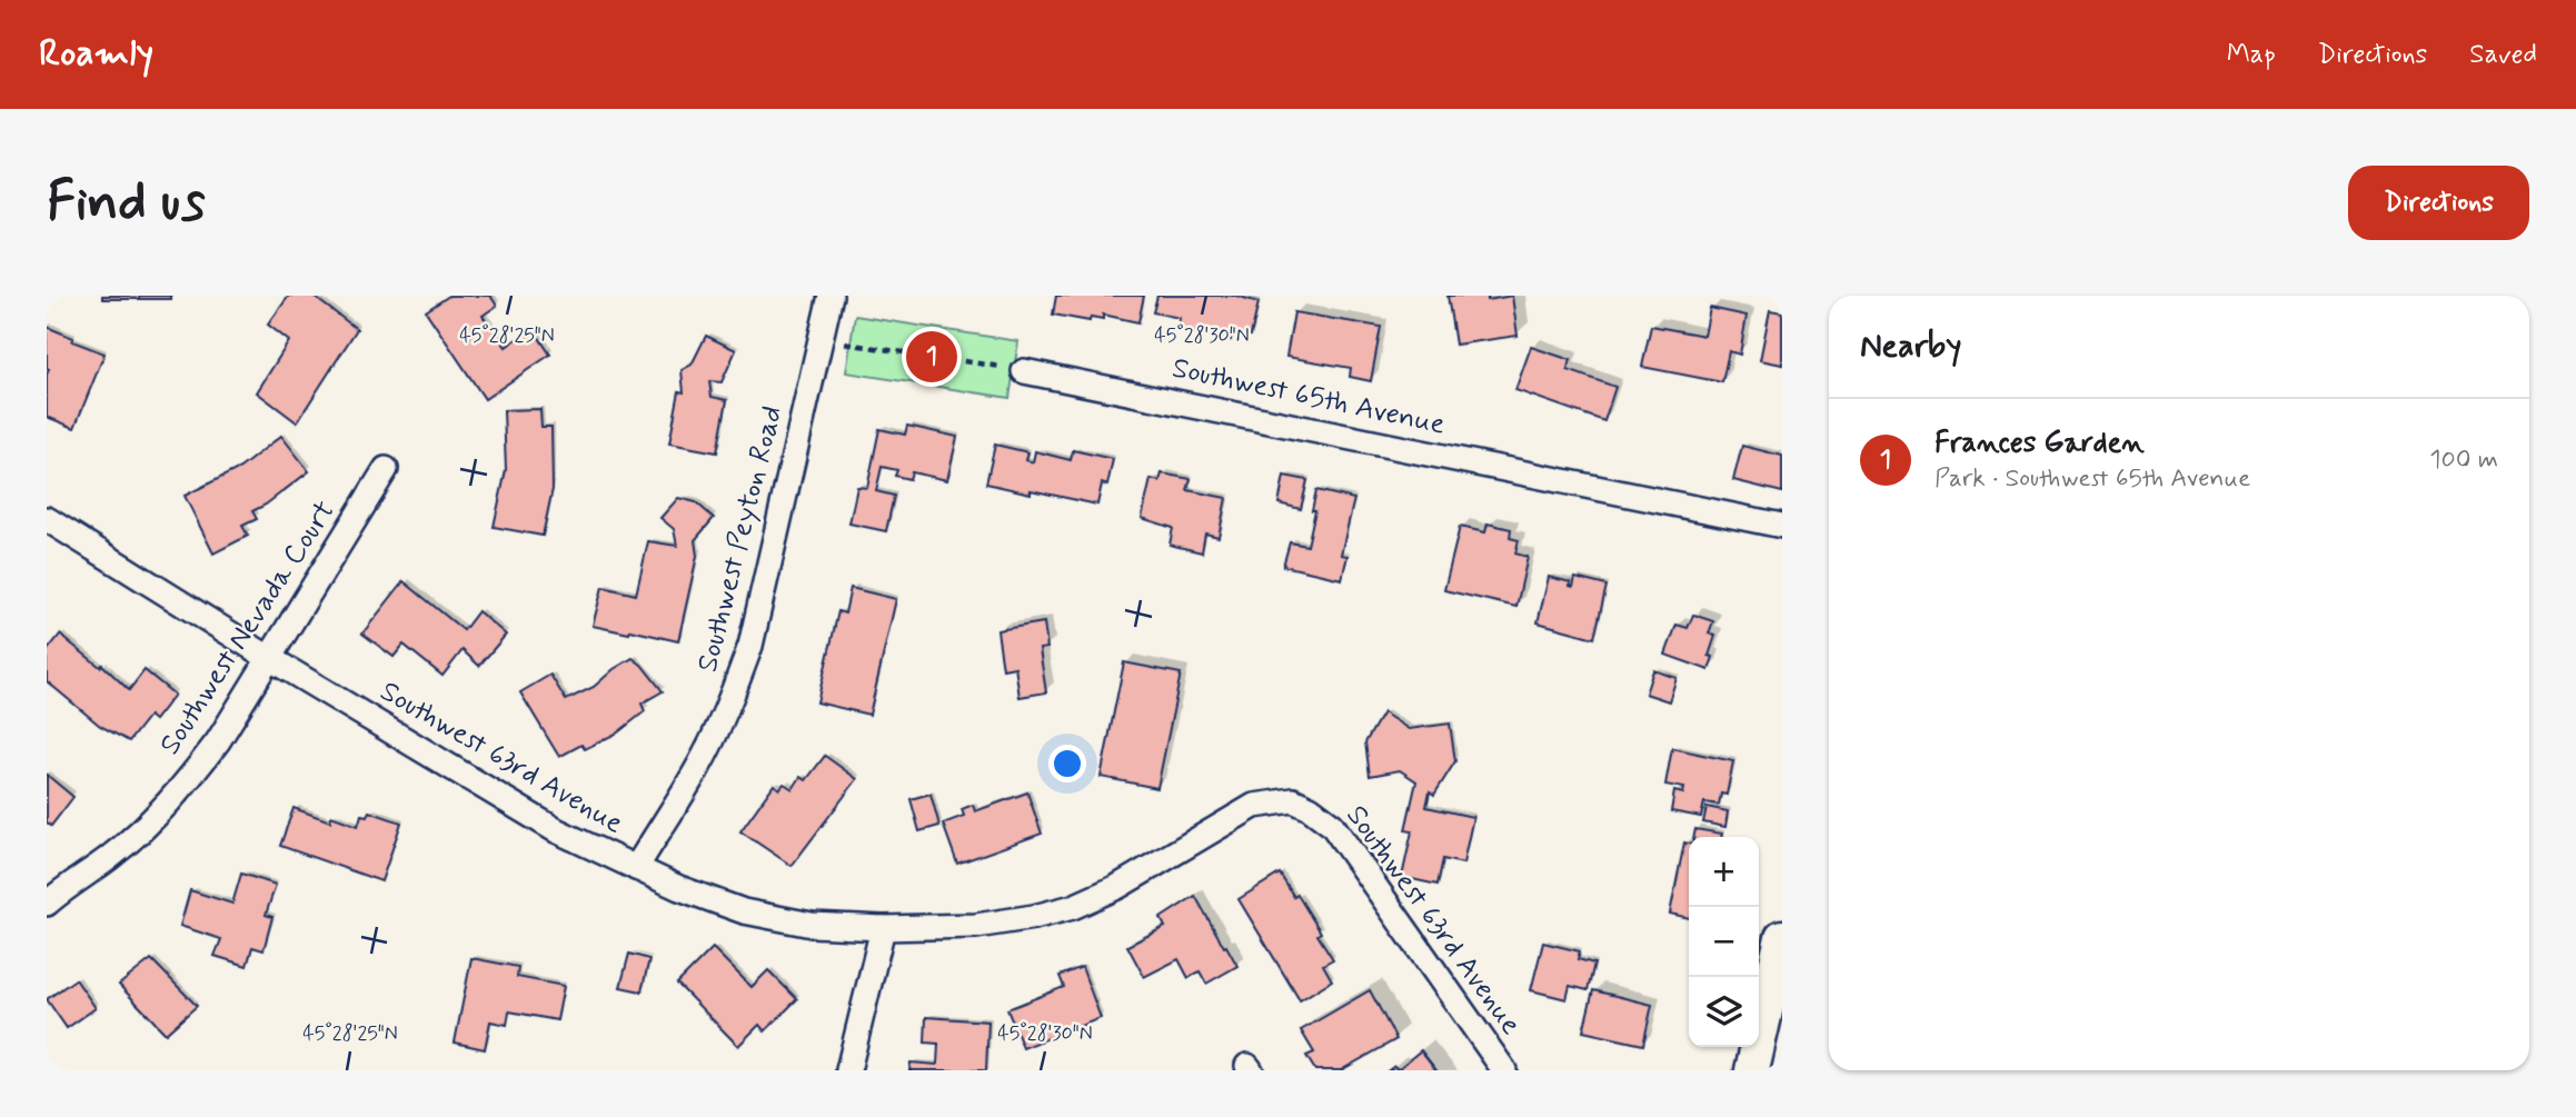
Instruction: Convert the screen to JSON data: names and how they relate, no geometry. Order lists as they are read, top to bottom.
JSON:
{
  "streets": {
    "street": [
      "Southwest 65th Avenue",
      "Southwest Peyton Road",
      "Southwest Nevada Court",
      "Southwest 63rd Avenue"
    ]
  },
  "crossings": [
    ["Southwest Peyton Road", "Southwest 63rd Avenue"],
    ["Southwest Nevada Court", "Southwest 63rd Avenue"]
  ],
  "page": {
    "header": "Roamly",
    "nav": ["Map", "Directions", "Saved"],
    "buttons": "Directions",
    "title": "Find us",
    "heading": "Nearby",
    "pins": "1",
    "list": [
      {
        "mark": "1",
        "name": "Frances Garden",
        "note": "Park · Southwest 65th Avenue",
        "value": "100 m"
      }
    ],
    "map_buttons": ["+", "−"]
  },
  "coordinates": ["45°28'25\"N", "45°28'30\"N"]
}
